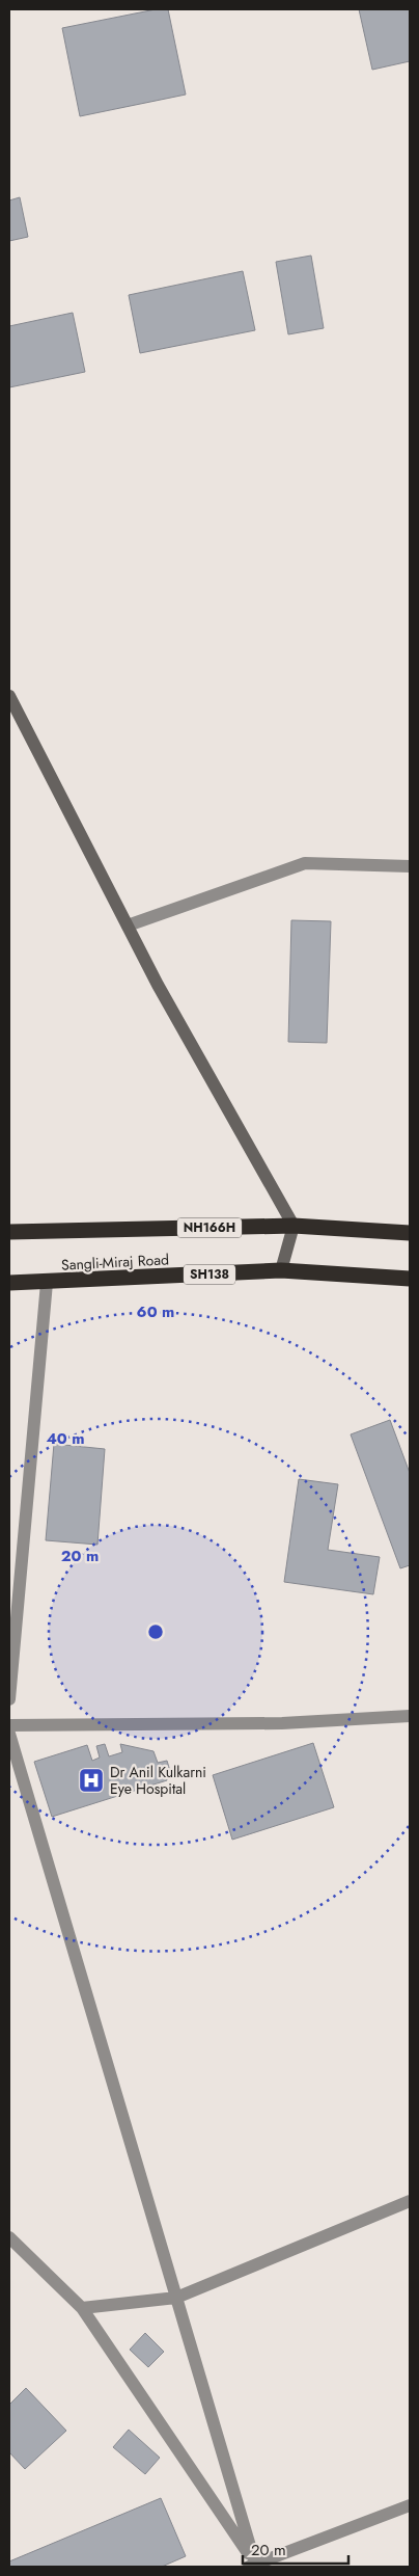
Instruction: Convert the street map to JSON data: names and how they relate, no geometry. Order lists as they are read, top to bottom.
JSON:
{
  "streets": {
    "highway": ["NH166H", "Sangli-Miraj Road", "SH138"]
  },
  "places": {
    "hospital": ["Dr Anil Kulkarni Eye Hospital"]
  },
  "scale_bar": "20 m",
  "rings": ["60 m", "40 m", "20 m"]
}
